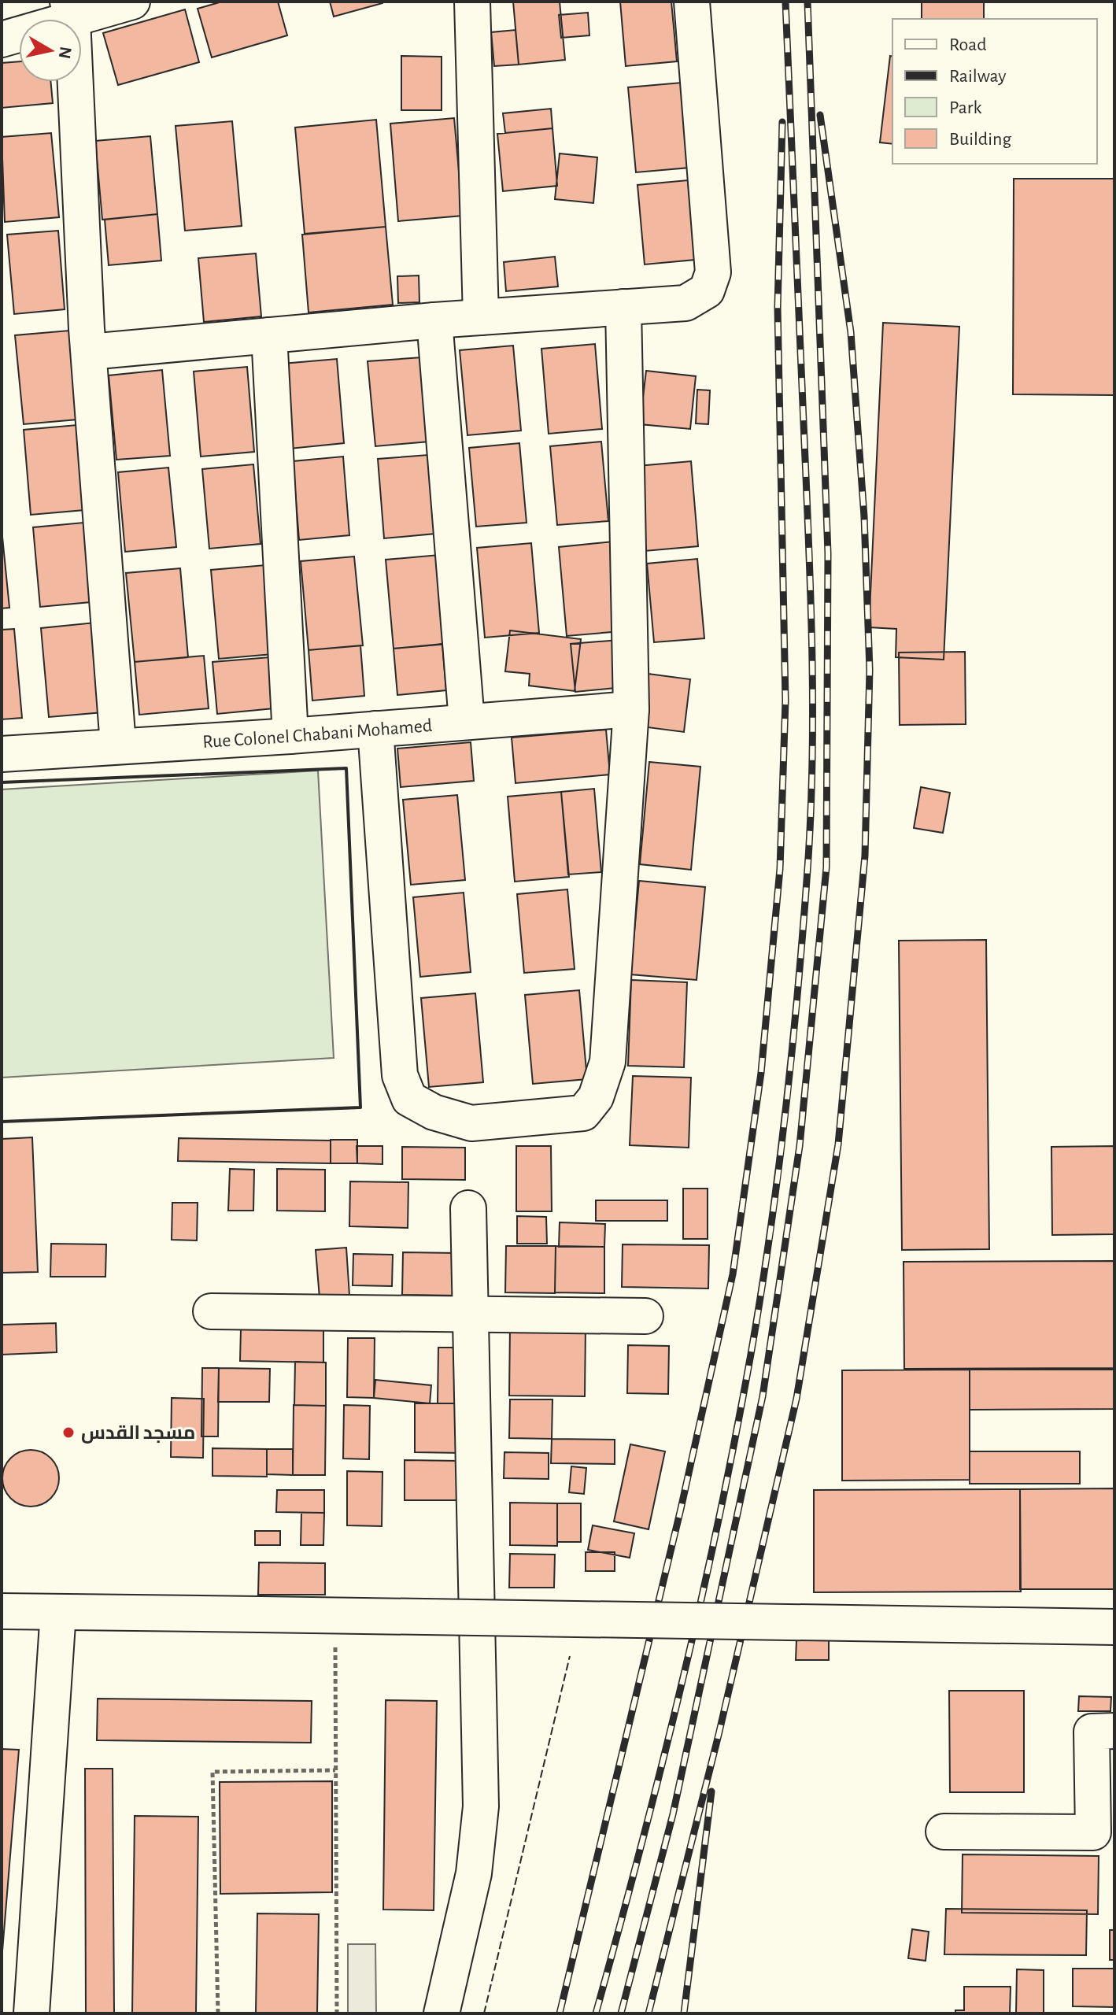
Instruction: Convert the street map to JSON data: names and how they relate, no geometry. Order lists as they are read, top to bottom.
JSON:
{
  "streets": {
    "street": ["Rue Colonel Chabani Mohamed"]
  },
  "places": ["مسجد القدس"],
  "legend": [
    "Road",
    "Railway",
    "Park",
    "Building"
  ],
  "north": "right"
}
